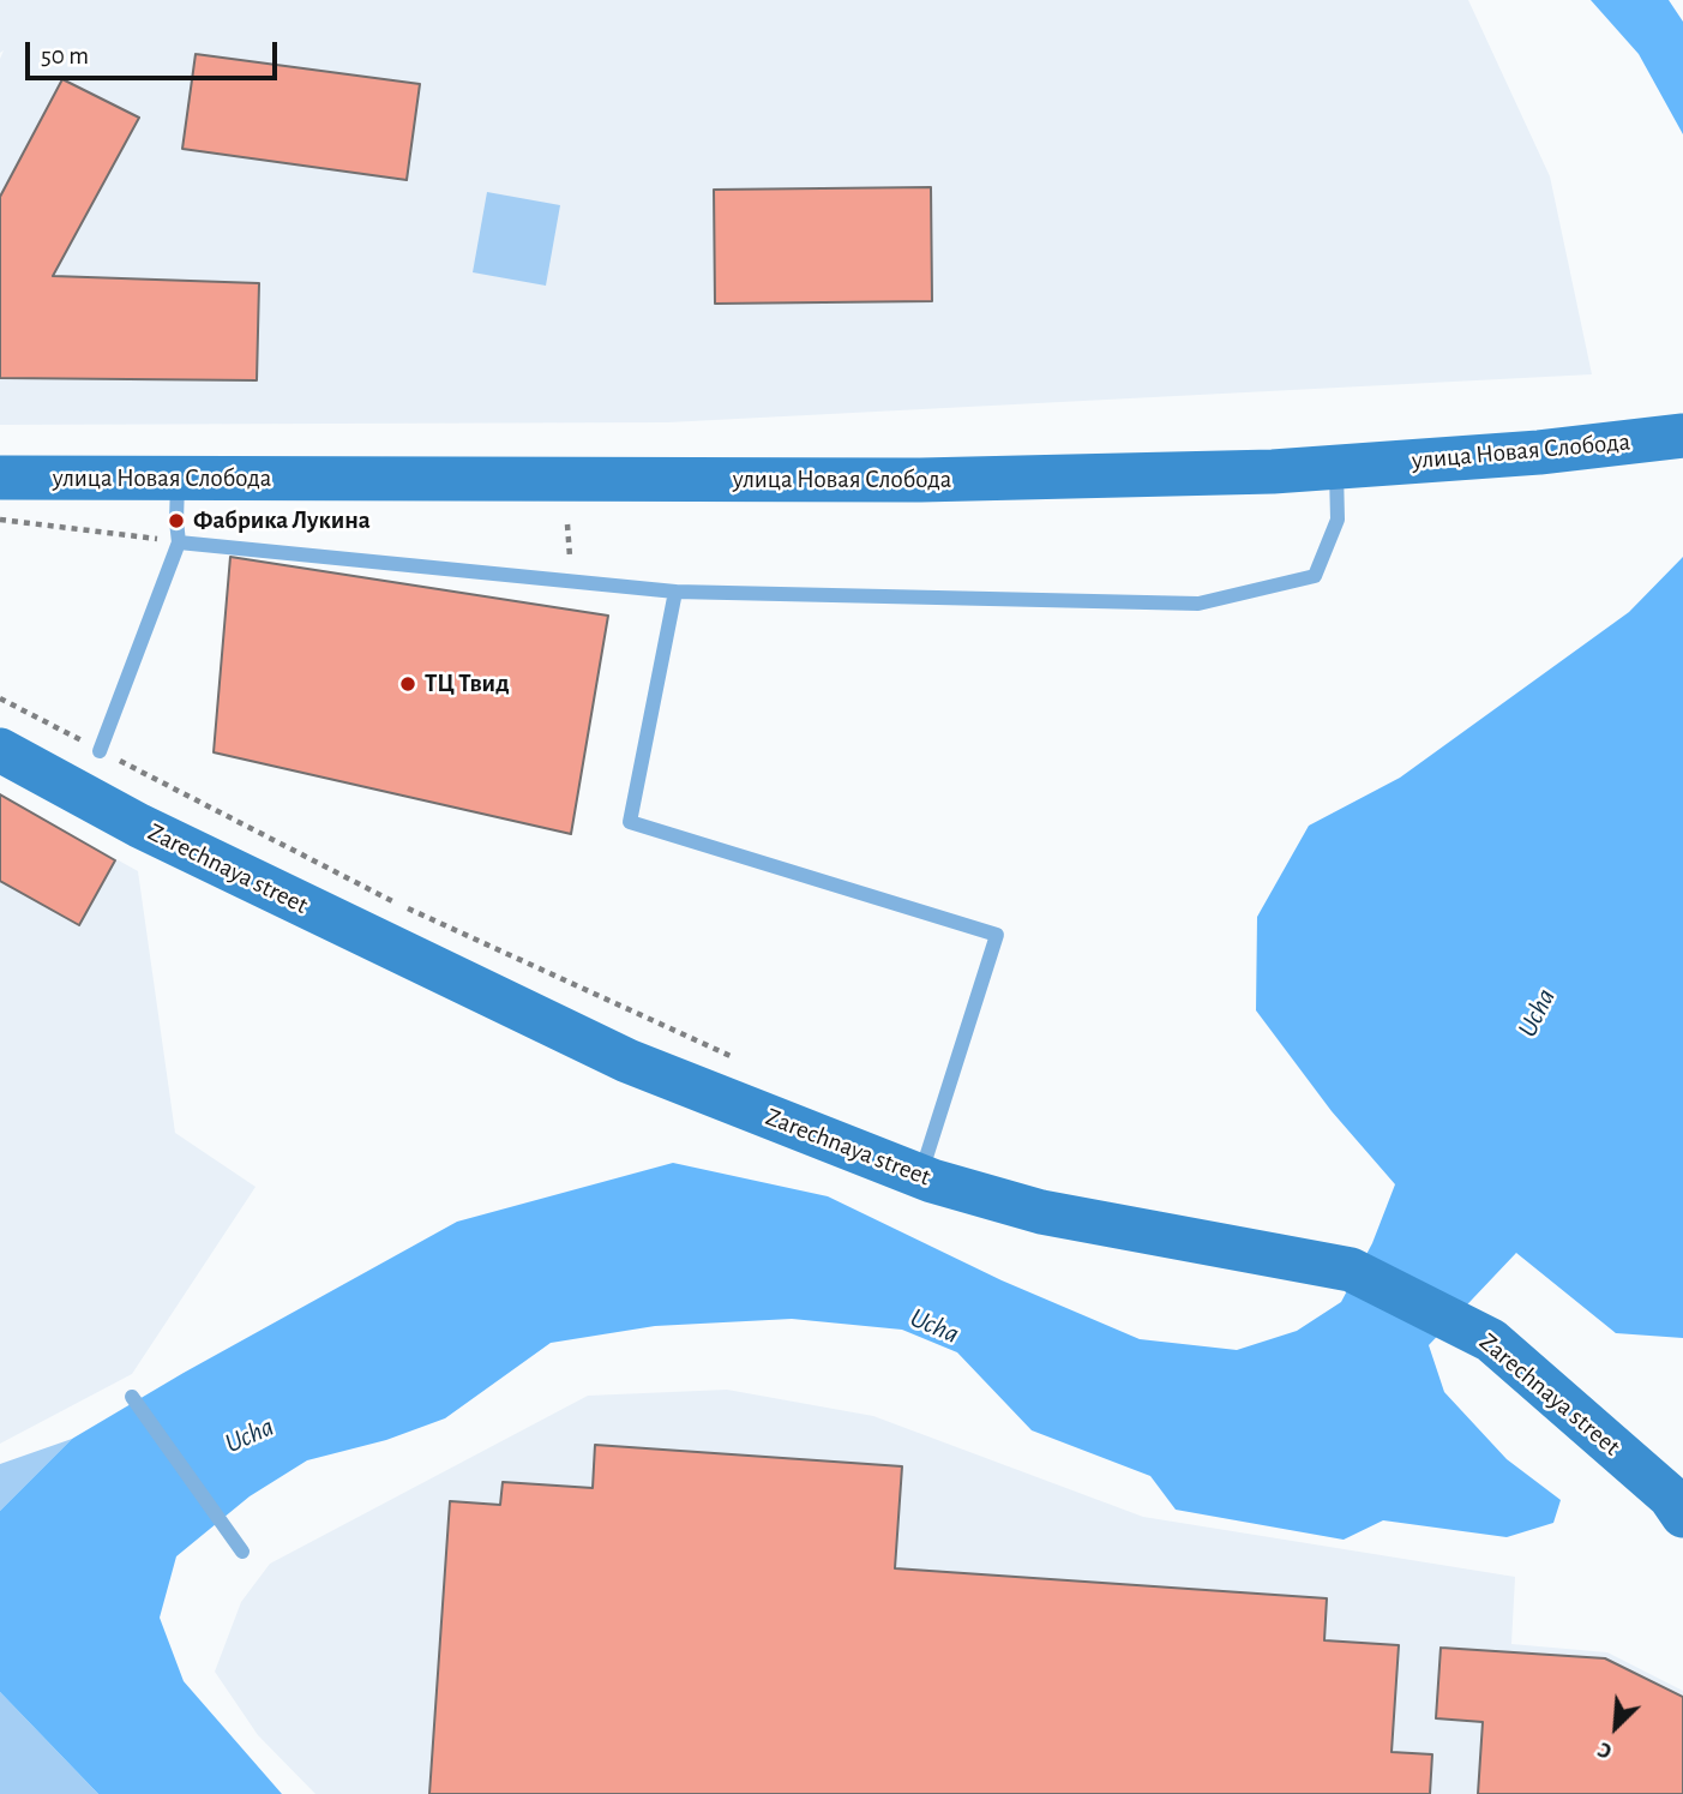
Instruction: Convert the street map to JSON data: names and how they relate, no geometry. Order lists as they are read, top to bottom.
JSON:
{
  "streets": {
    "main road": ["улица Новая Слобода", "Zarechnaya street"]
  },
  "water": ["Ucha"],
  "places": ["Фабрика Лукина", "ТЦ Твид"],
  "scale_bar": "50 m",
  "north": "bottom left"
}
